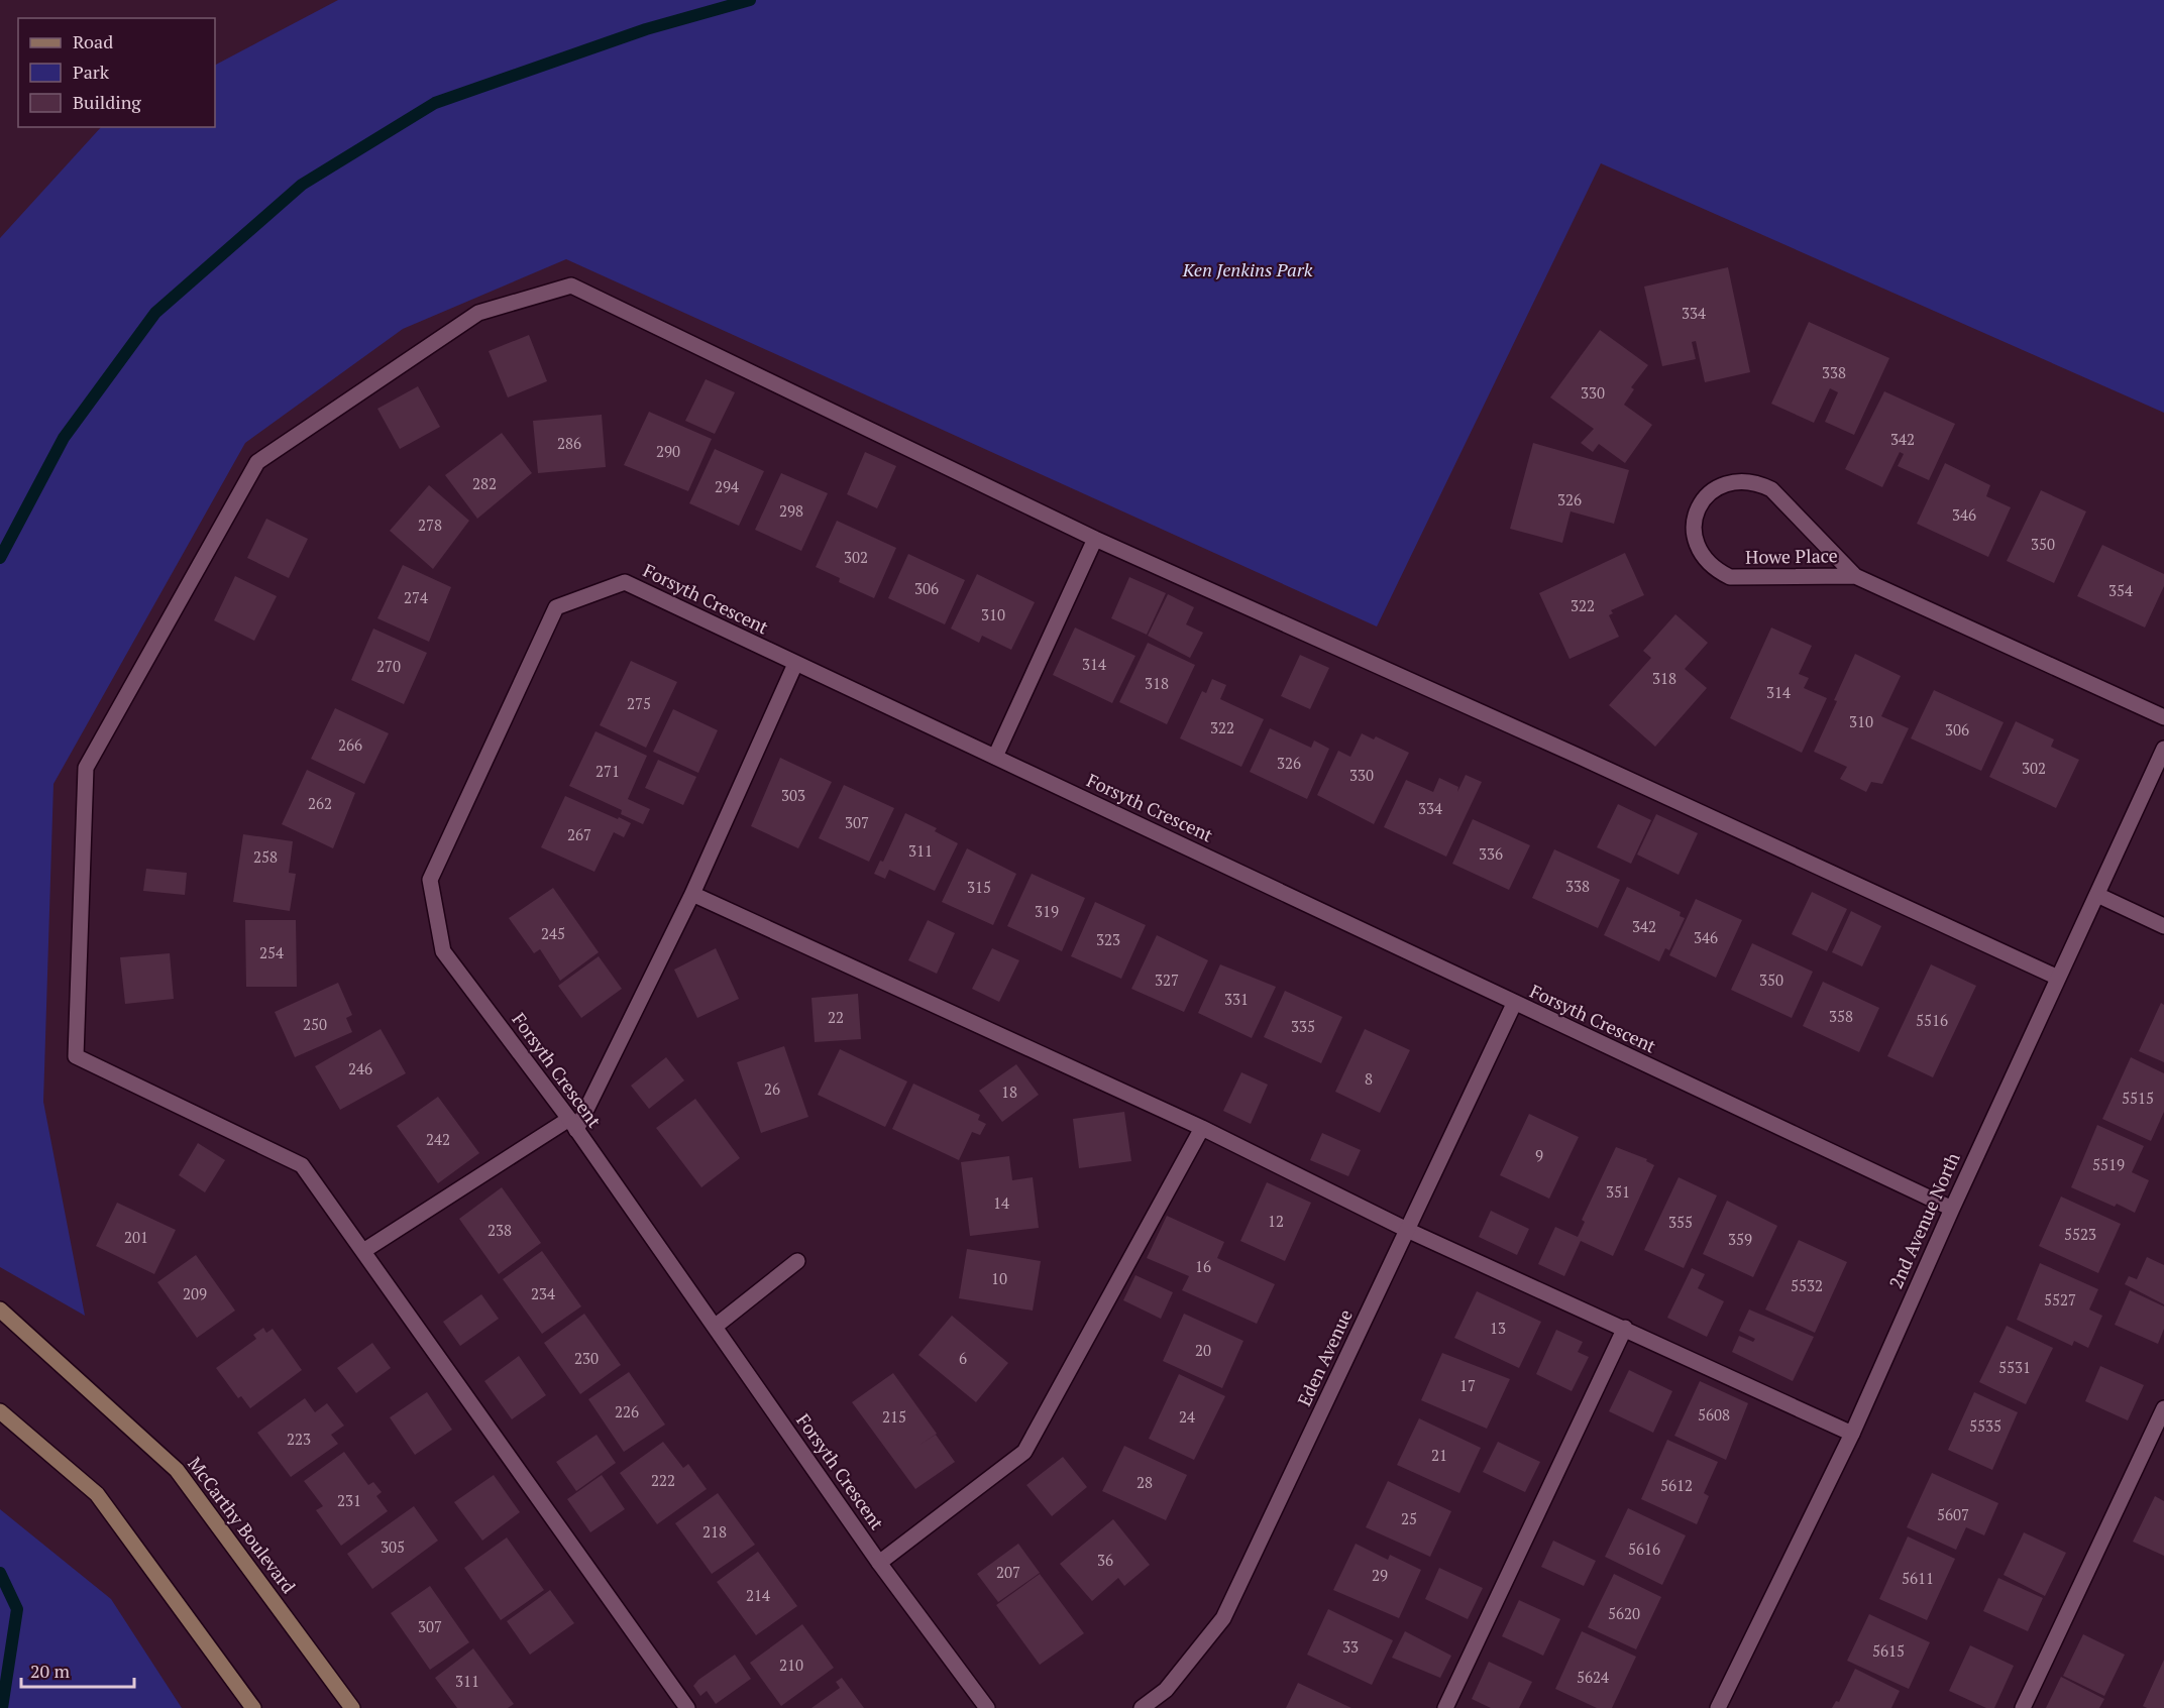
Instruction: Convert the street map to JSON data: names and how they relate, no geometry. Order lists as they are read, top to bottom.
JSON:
{
  "streets": {
    "main road": ["McCarthy Boulevard"],
    "street": [
      "Howe Place",
      "Forsyth Crescent",
      "2nd Avenue North",
      "Eden Avenue"
    ]
  },
  "crossings": [
    ["Forsyth Crescent", "2nd Avenue North"],
    ["Forsyth Crescent", "Eden Avenue"]
  ],
  "parks": ["Ken Jenkins Park"],
  "house_numbers": [
    "334",
    "338",
    "330",
    "342",
    "286",
    "290",
    "282",
    "294",
    "326",
    "298",
    "346",
    "278",
    "350",
    "302",
    "306",
    "354",
    "274",
    "322",
    "310",
    "314",
    "270",
    "318",
    "318",
    "314",
    "275",
    "310",
    "322",
    "306",
    "266",
    "326",
    "302",
    "271",
    "330",
    "303",
    "262",
    "334",
    "307",
    "267",
    "311",
    "336",
    "258",
    "338",
    "315",
    "319",
    "342",
    "245",
    "346",
    "323",
    "254",
    "327",
    "350",
    "331",
    "358",
    "22",
    "5516",
    "250",
    "335",
    "246",
    "8",
    "26",
    "18",
    "5515",
    "242",
    "9",
    "5519",
    "351",
    "14",
    "12",
    "355",
    "238",
    "5523",
    "201",
    "359",
    "16",
    "10",
    "5532",
    "209",
    "234",
    "5527",
    "13",
    "20",
    "230",
    "6",
    "5531",
    "17",
    "226",
    "5608",
    "215",
    "24",
    "5535",
    "223",
    "21",
    "222",
    "28",
    "5612",
    "231",
    "5607",
    "25",
    "218",
    "305",
    "5616",
    "36",
    "207",
    "29",
    "5611",
    "214",
    "5620",
    "307",
    "33",
    "5615",
    "210",
    "5624",
    "311"
  ],
  "legend": ["Road", "Park", "Building"],
  "scale_bar": "20 m"
}
